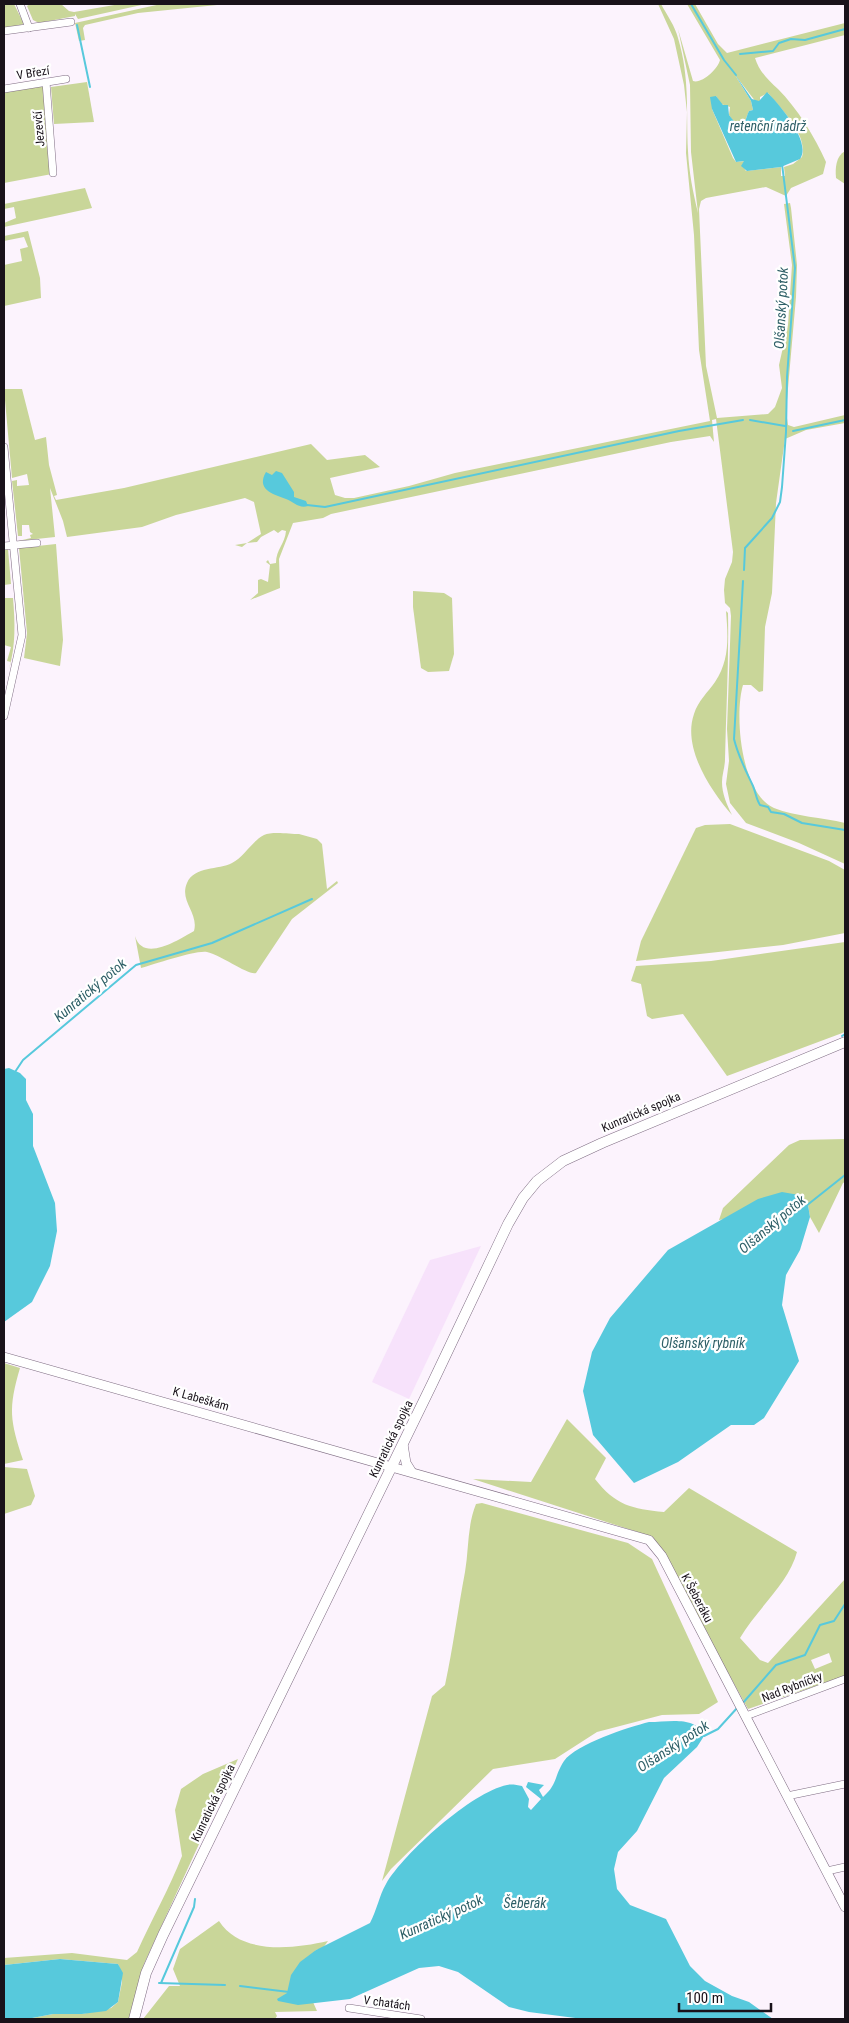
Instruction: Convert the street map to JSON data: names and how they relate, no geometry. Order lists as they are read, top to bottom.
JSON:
{
  "streets": {
    "main road": ["Kunratická spojka"],
    "street": [
      "V Březí",
      "Jezevčí",
      "K Labeškám",
      "K Šeberáku",
      "Nad Rybníčky",
      "V chatách"
    ]
  },
  "crossings": [
    ["V Březí", "Jezevčí"],
    ["Kunratická spojka", "K Labeškám"],
    ["Kunratická spojka", "K Šeberáku"],
    ["K Labeškám", "K Šeberáku"],
    ["K Šeberáku", "Nad Rybníčky"]
  ],
  "water": [
    "retenční nádrž",
    "Olšanský potok",
    "Kunratický potok",
    "Olšanský rybník",
    "Šeberák"
  ],
  "scale_bar": "100 m"
}
